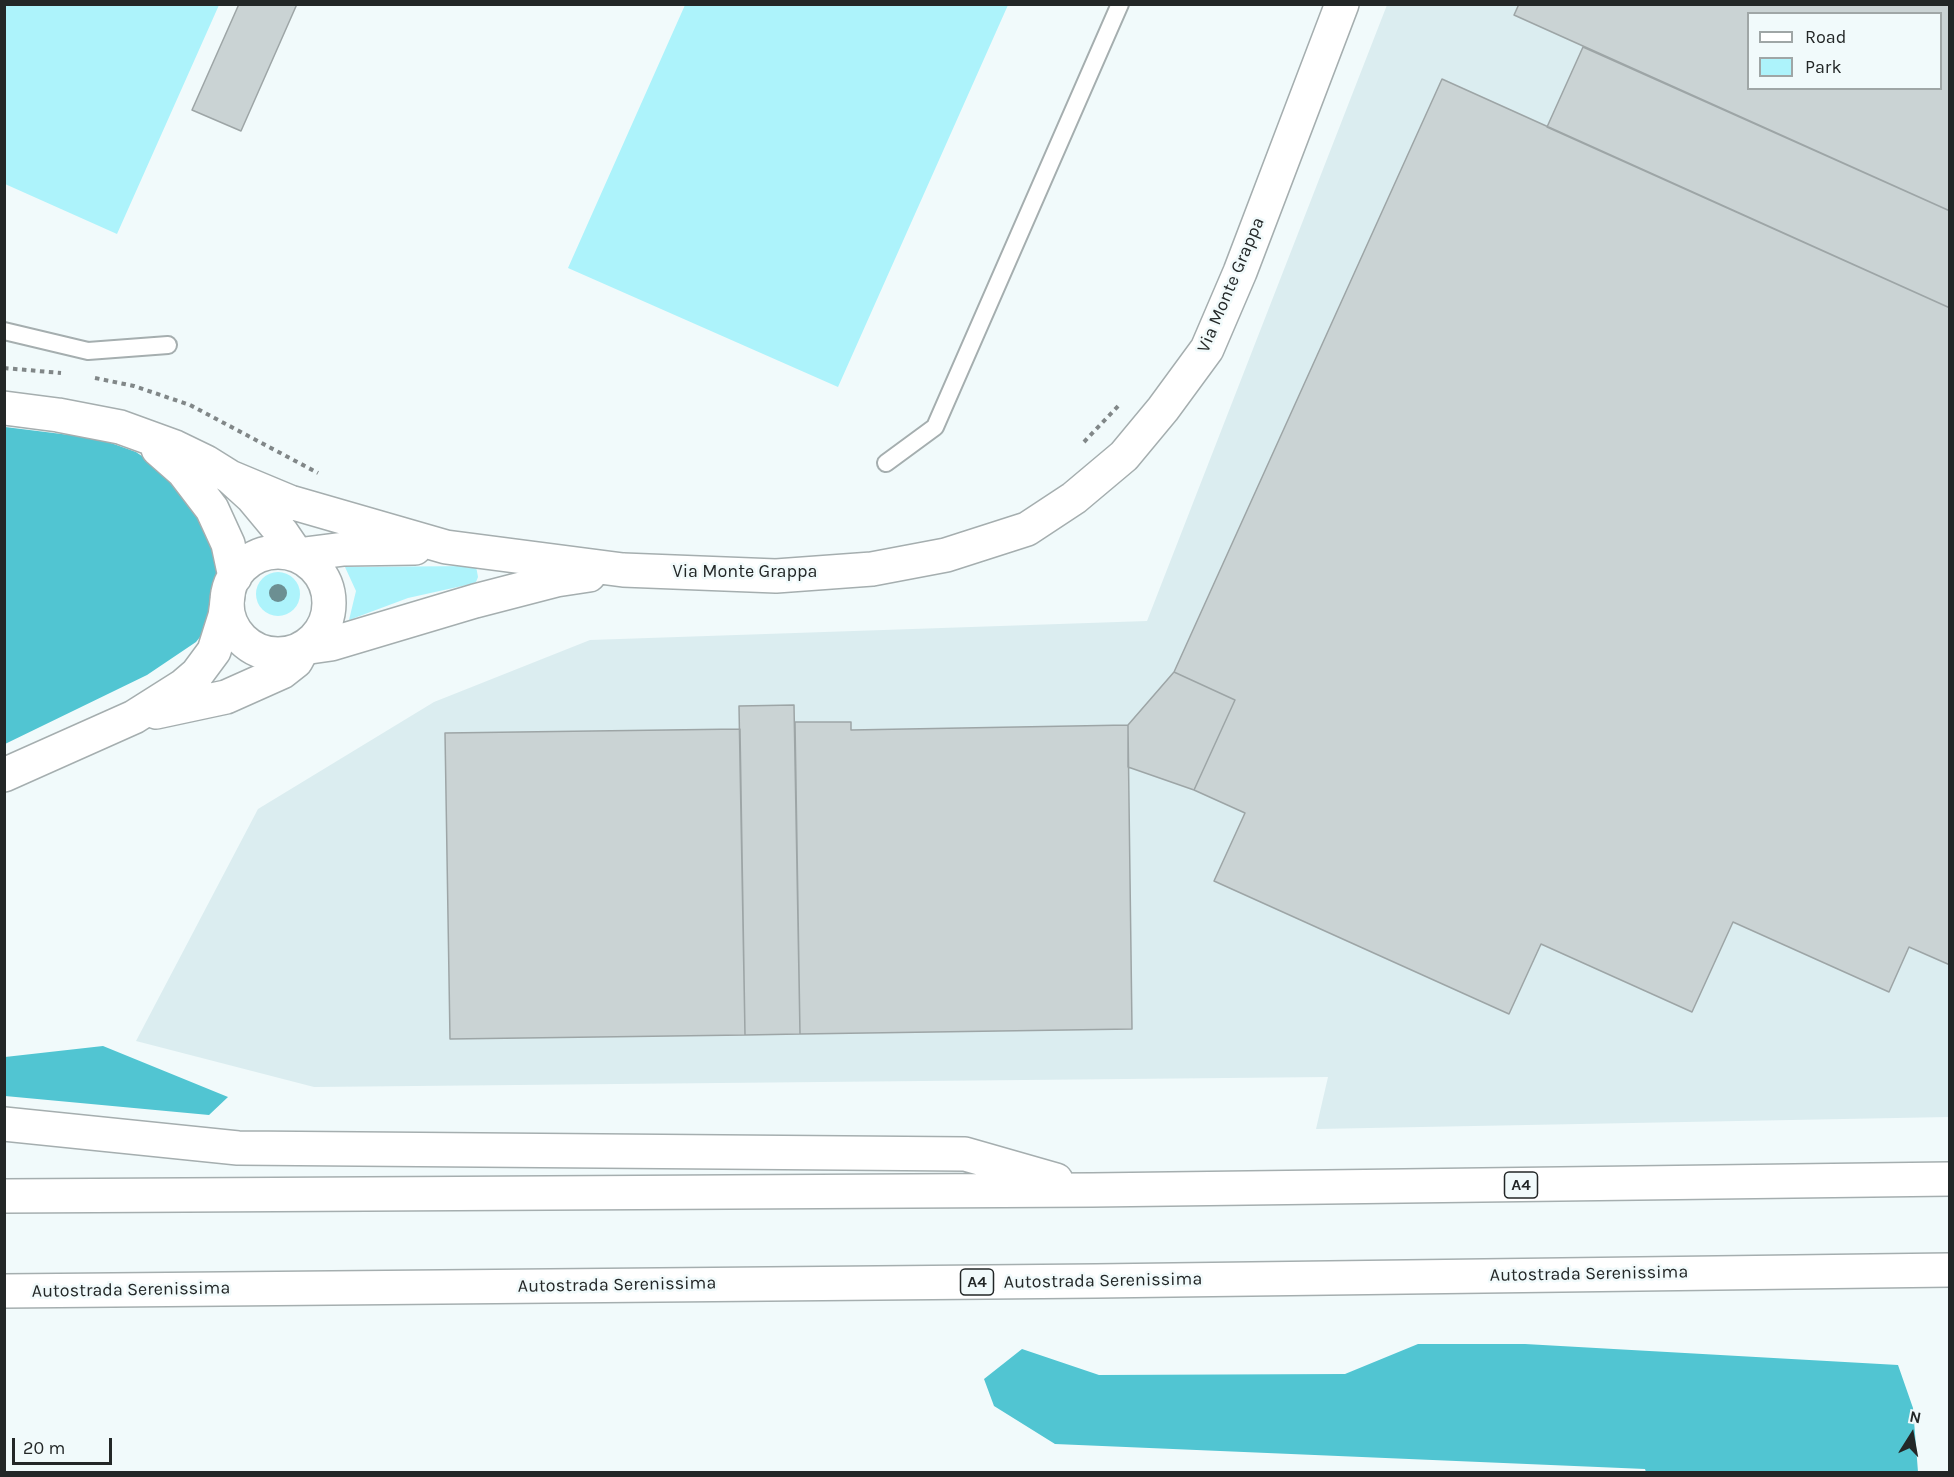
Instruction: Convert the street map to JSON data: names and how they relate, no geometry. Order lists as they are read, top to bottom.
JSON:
{
  "streets": {
    "main road": ["Via Monte Grappa", "A4", "Autostrada Serenissima"]
  },
  "legend": ["Road", "Park"],
  "scale_bar": "20 m",
  "north": "top"
}
